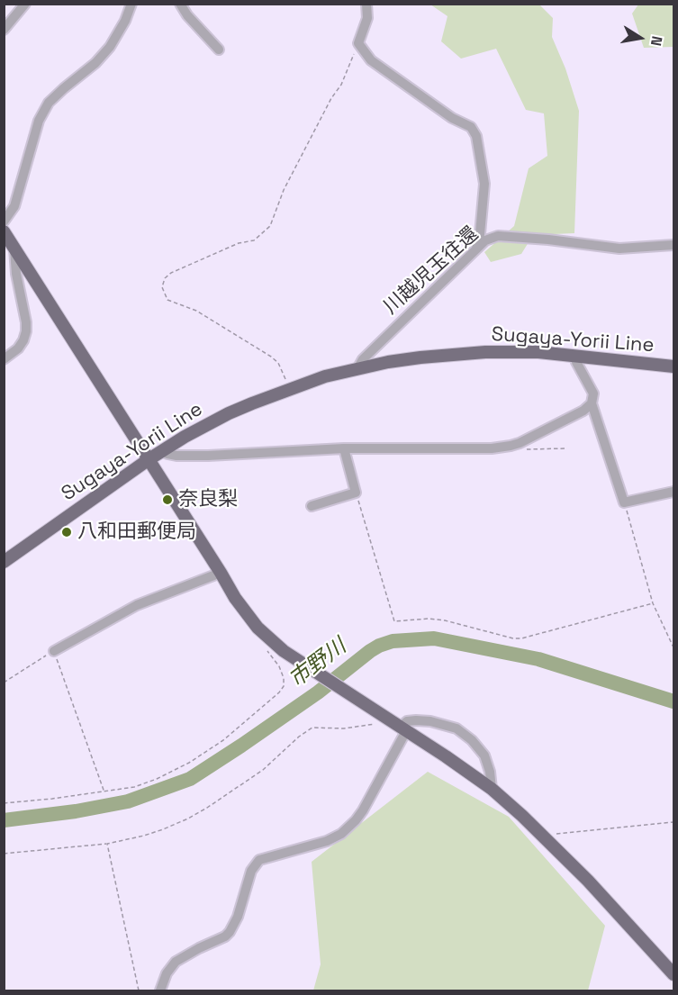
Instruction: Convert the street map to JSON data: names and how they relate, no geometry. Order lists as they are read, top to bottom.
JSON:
{
  "streets": {
    "main road": ["Sugaya-Yorii Line"],
    "street": ["川越児玉往還"]
  },
  "crossings": [
    ["川越児玉往還", "Sugaya-Yorii Line"]
  ],
  "water": ["市野川"],
  "places": ["奈良梨", "八和田郵便局"],
  "north": "right"
}
